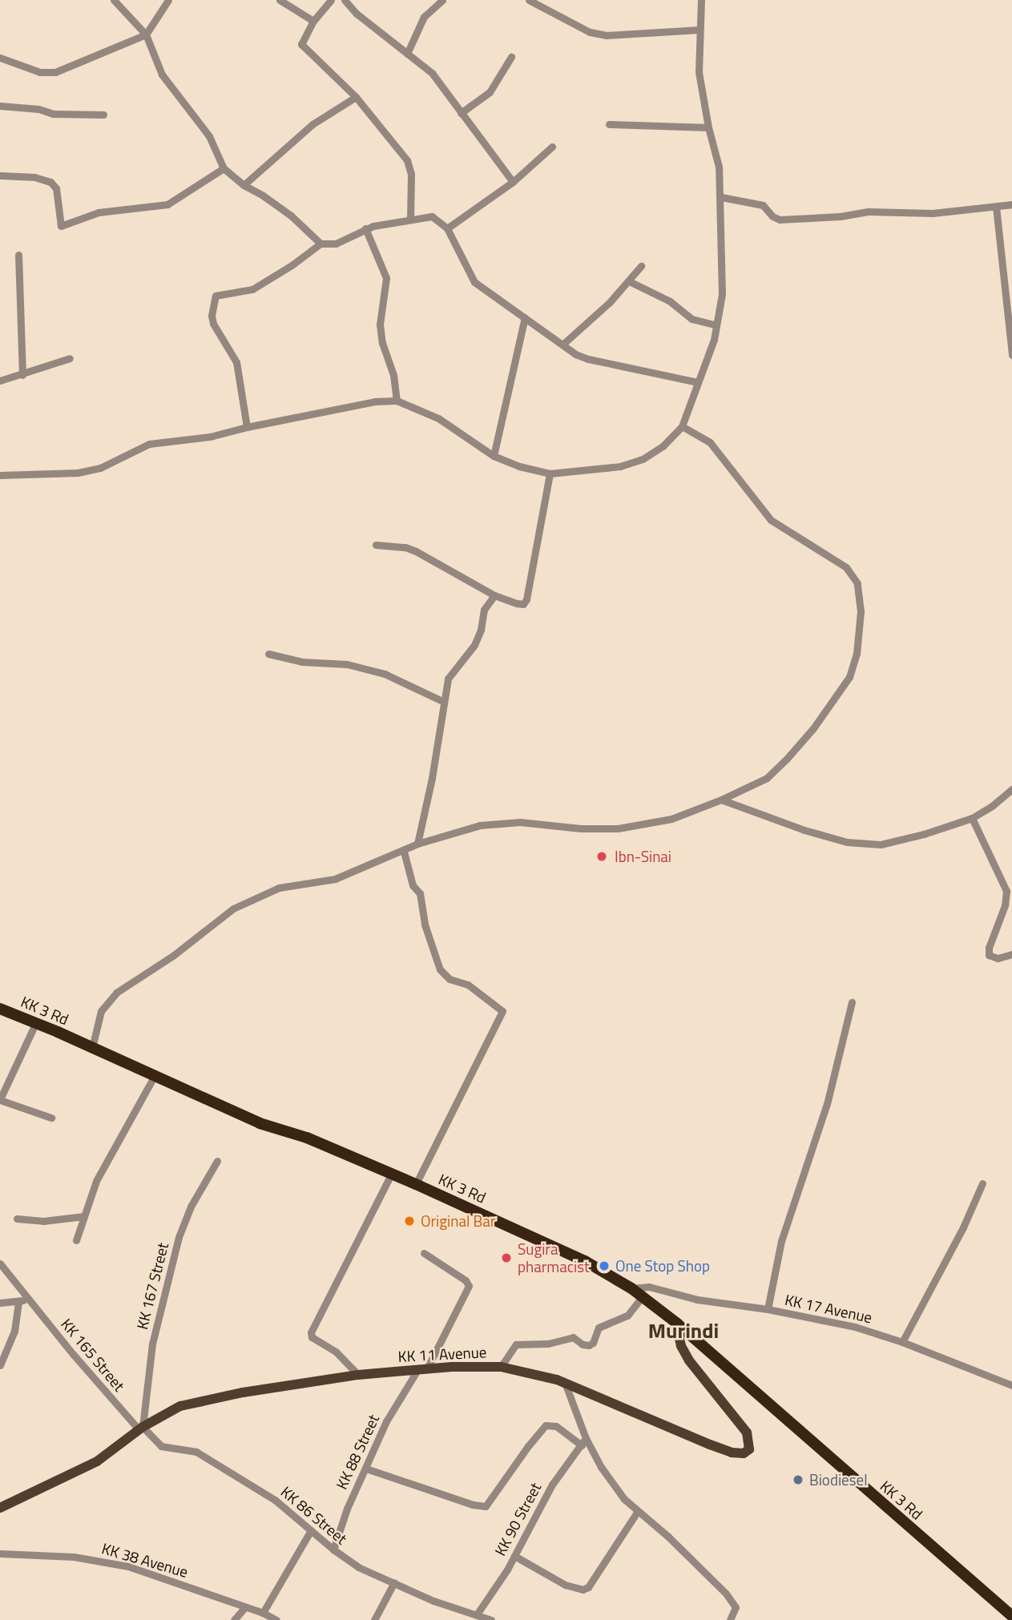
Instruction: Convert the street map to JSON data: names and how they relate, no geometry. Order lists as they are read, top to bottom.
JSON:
{
  "streets": {
    "highway": ["KK 3 Rd"],
    "main road": ["KK 11 Avenue"],
    "street": [
      "KK 167 Street",
      "KK 17 Avenue",
      "KK 165 Street",
      "KK 88 Street",
      "KK 86 Street",
      "KK 90 Street",
      "KK 38 Avenue"
    ]
  },
  "crossings": [
    ["KK 3 Rd", "KK 17 Avenue"],
    ["KK 3 Rd", "KK 11 Avenue"],
    ["KK 167 Street", "KK 11 Avenue"],
    ["KK 167 Street", "KK 165 Street"],
    ["KK 167 Street", "KK 86 Street"],
    ["KK 11 Avenue", "KK 165 Street"],
    ["KK 11 Avenue", "KK 88 Street"],
    ["KK 11 Avenue", "KK 86 Street"],
    ["KK 165 Street", "KK 86 Street"],
    ["KK 88 Street", "KK 86 Street"],
    ["KK 86 Street", "KK 90 Street"]
  ],
  "districts": ["Murindi"],
  "places": [
    "Ibn-Sinai",
    "Original Bar",
    "Sugira pharmacist",
    "One Stop Shop",
    "Biodiesel"
  ]
}
